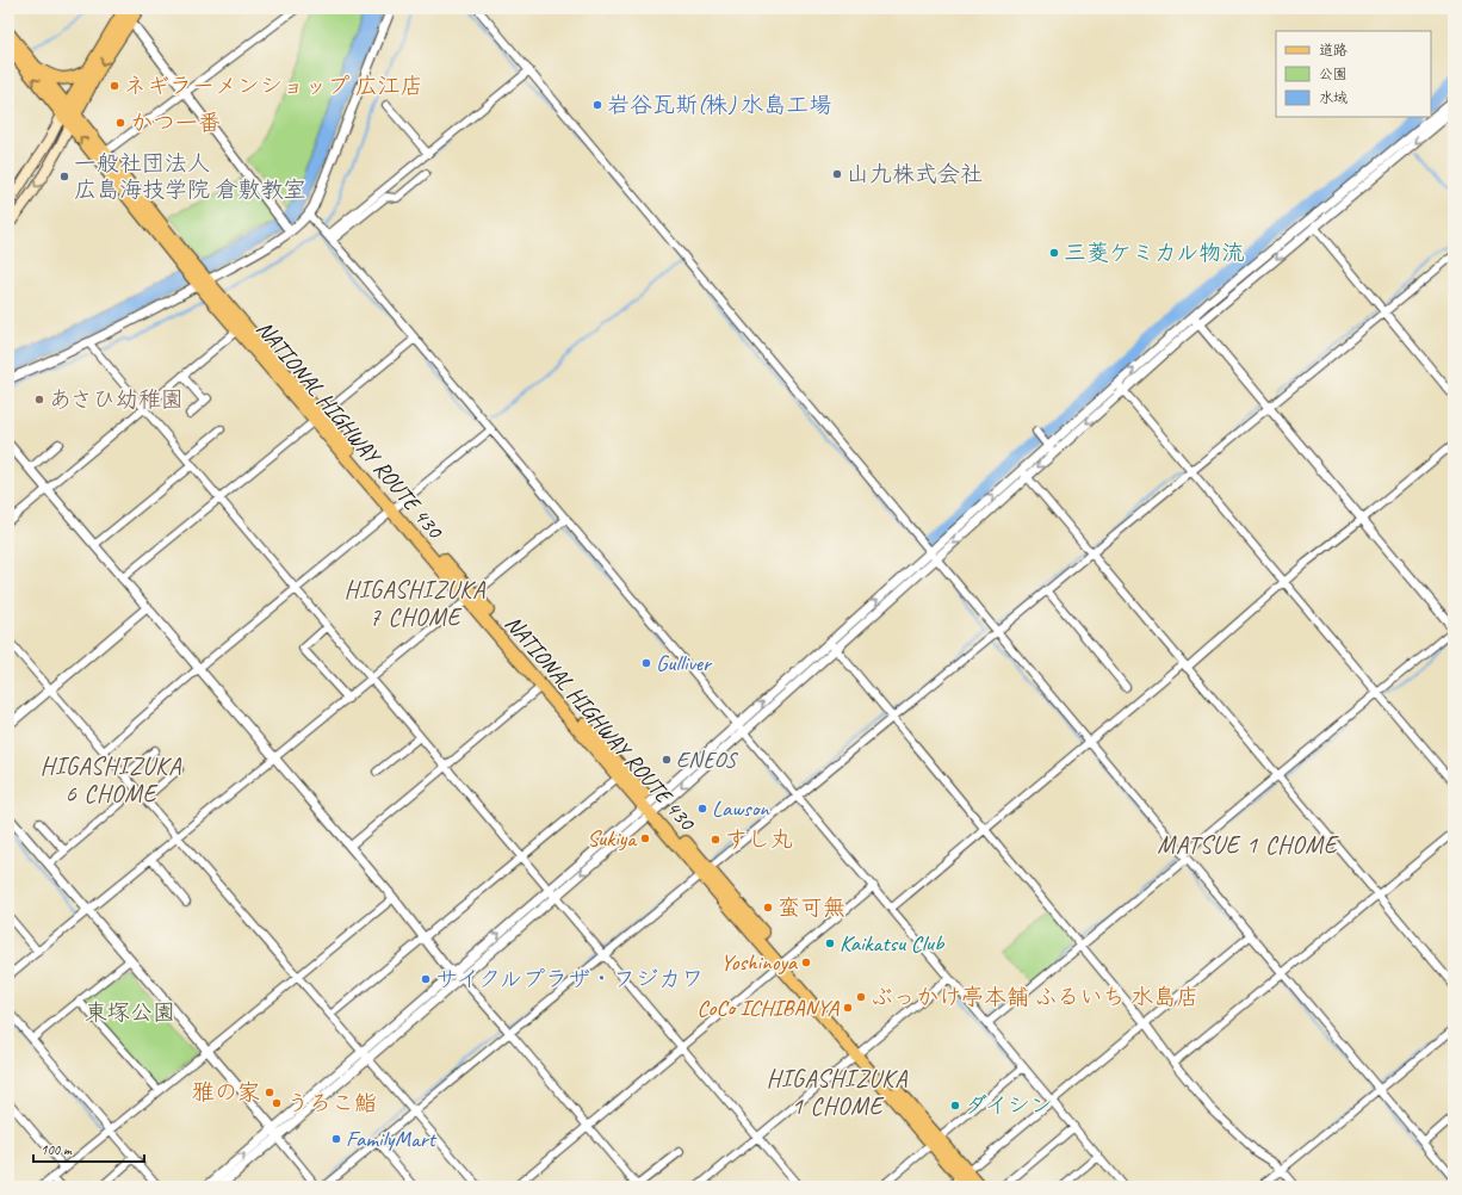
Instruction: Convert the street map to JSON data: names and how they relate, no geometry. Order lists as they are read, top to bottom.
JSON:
{
  "streets": {
    "highway": ["NATIONAL HIGHWAY ROUTE 430"]
  },
  "districts": [
    "HIGASHIZUKA 7 CHOME",
    "HIGASHIZUKA 6 CHOME",
    "MATSUE 1 CHOME",
    "HIGASHIZUKA 1 CHOME"
  ],
  "parks": ["東塚公園"],
  "places": [
    "ネギラーメンショップ 広江店",
    "岩谷瓦斯(株) 水島工場",
    "かつ一番",
    "山九株式会社",
    "一般社団法人 広島海技学院 倉敷教室",
    "三菱ケミカル物流",
    "あさひ幼稚園",
    "Gulliver",
    "ENEOS",
    "Lawson",
    "Sukiya",
    "すし丸",
    "蛮可無",
    "Kaikatsu Club",
    "Yoshinoya",
    "サイクルプラザ・フジカワ",
    "ぶっかけ亭本舗 ふるいち 水島店",
    "CoCo ICHIBANYA",
    "雅の家",
    "うろこ鮨",
    "ダイシン",
    "FamilyMart"
  ],
  "legend": ["道路", "公園", "水域"],
  "scale_bar": "100 m"
}
